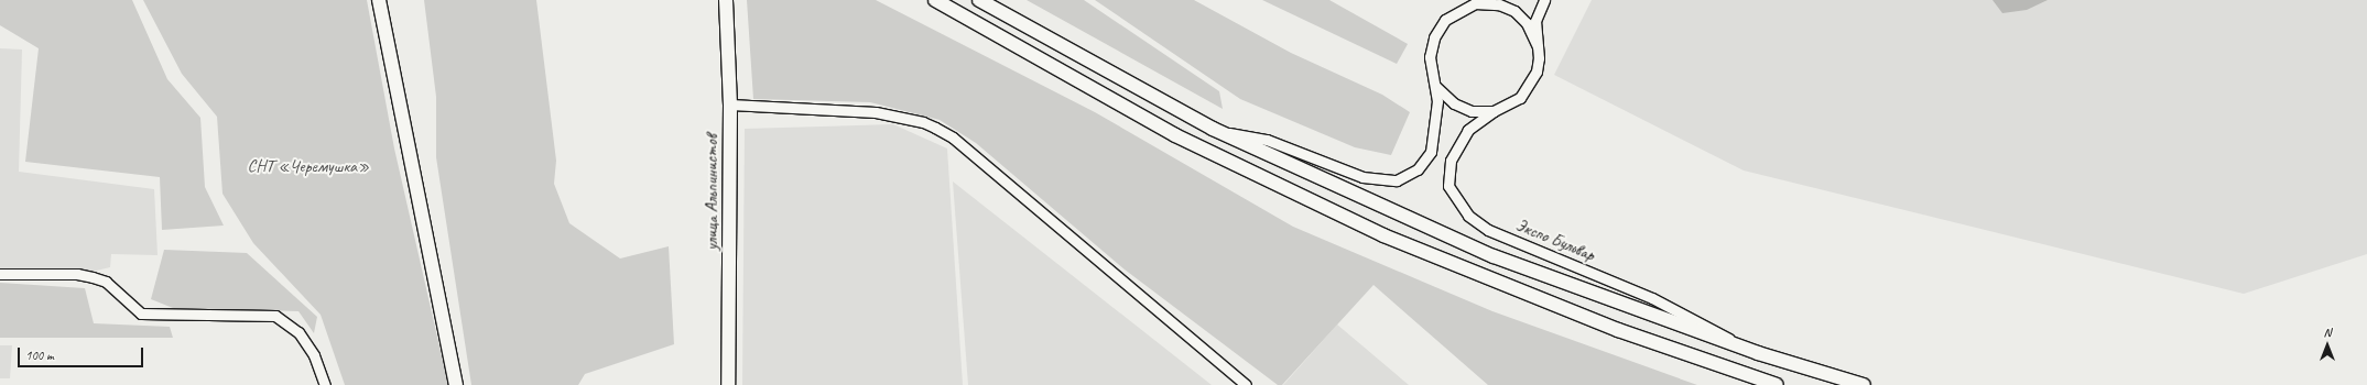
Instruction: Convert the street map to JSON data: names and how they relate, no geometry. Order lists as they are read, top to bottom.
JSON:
{
  "streets": {
    "main road": ["улица Альпинистов"],
    "street": ["Экспо Бульвар"]
  },
  "parks": ["СНТ «Черемушка»"],
  "scale_bar": "100 m",
  "north": "top"
}
